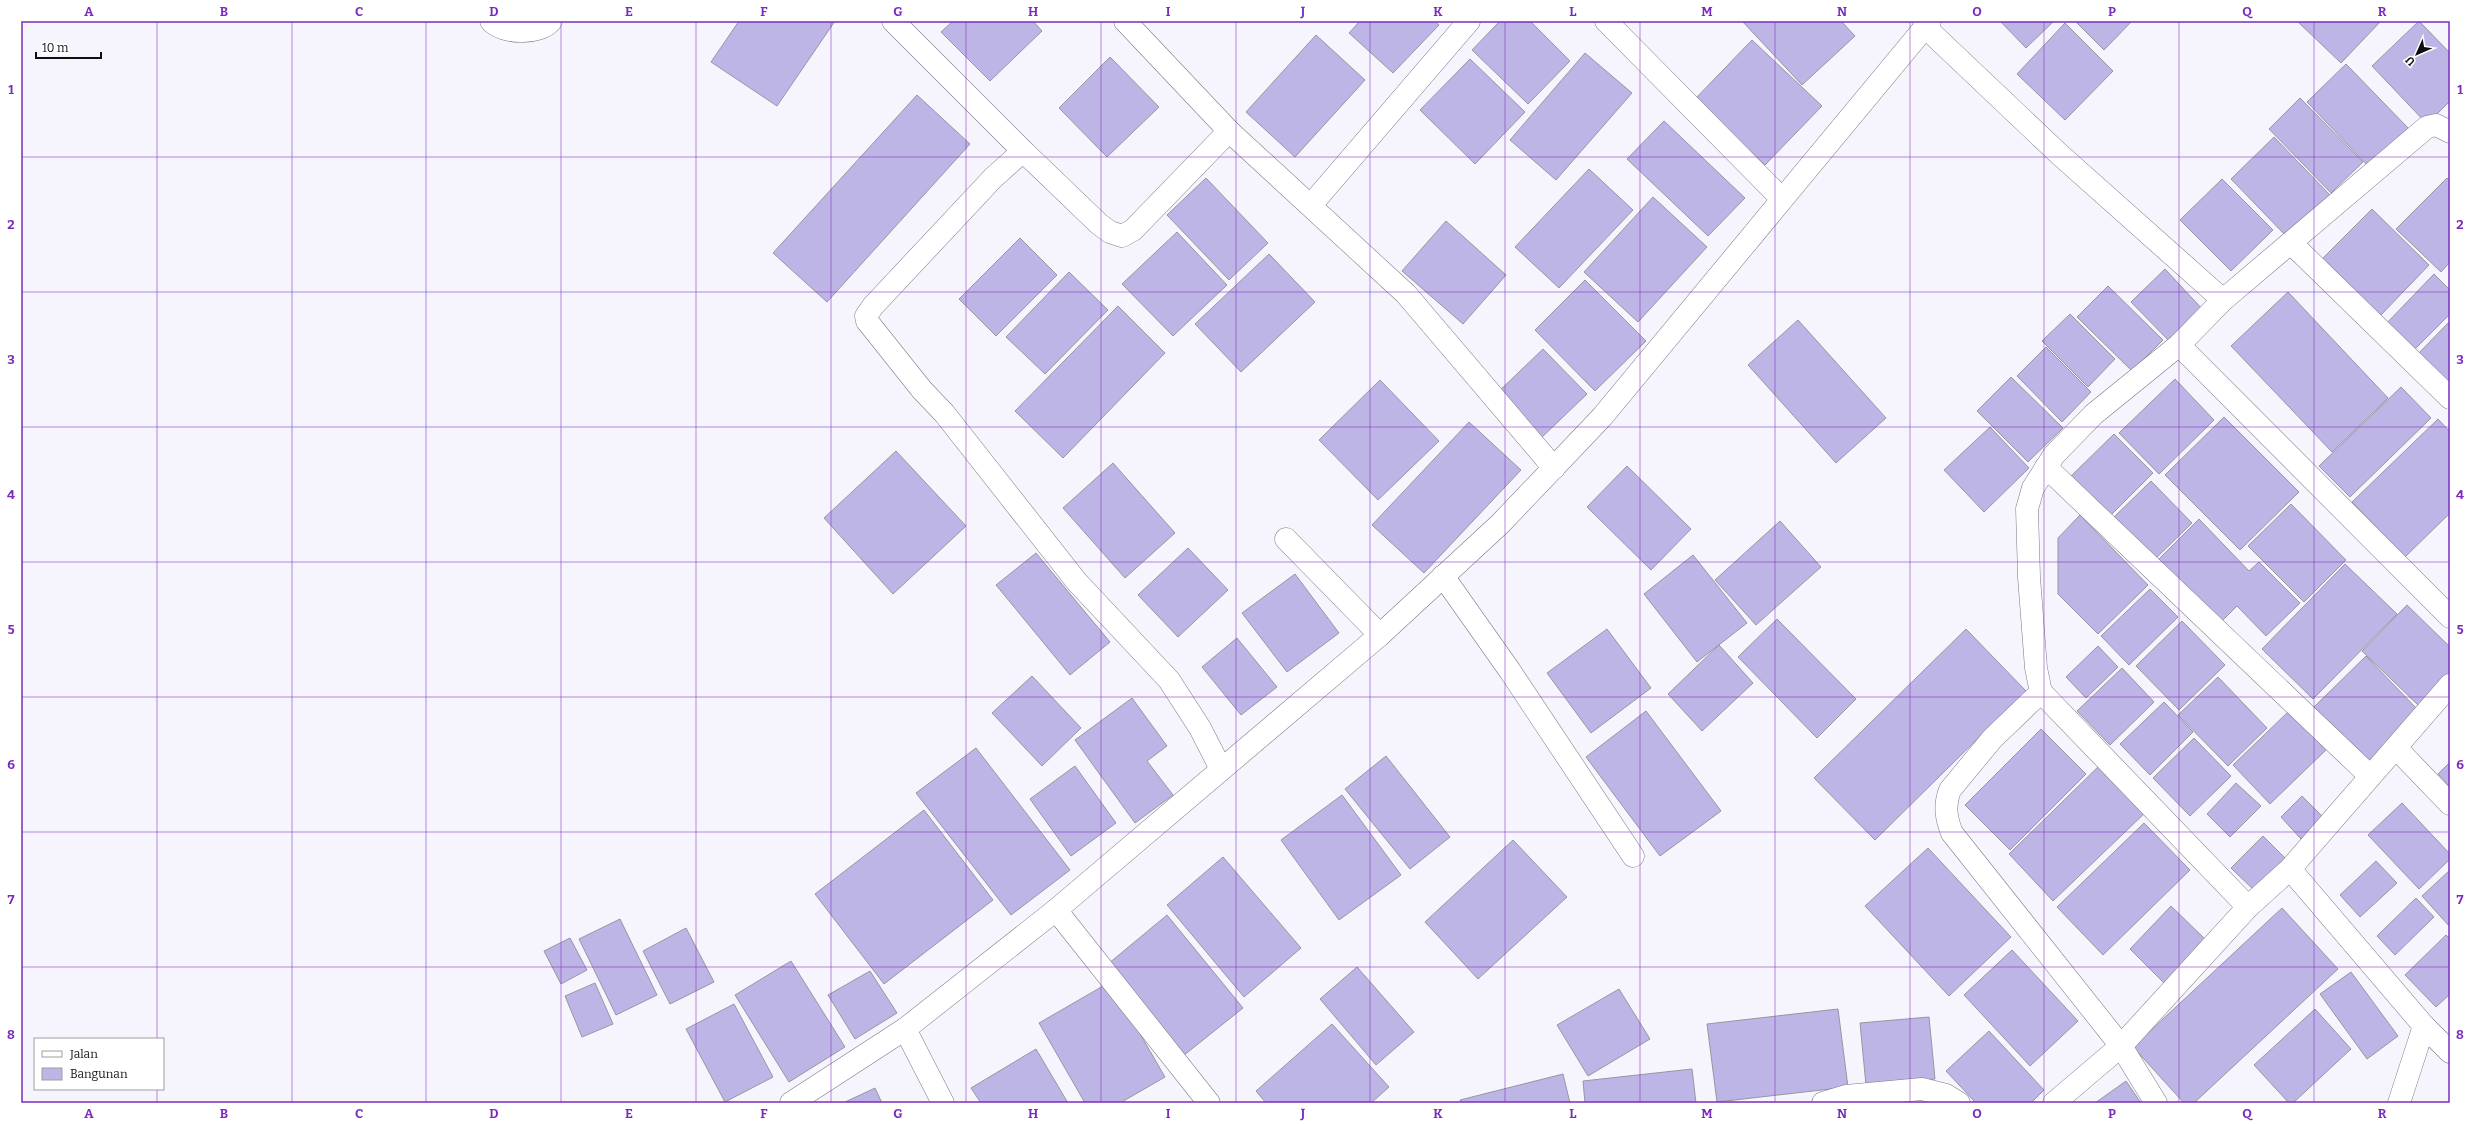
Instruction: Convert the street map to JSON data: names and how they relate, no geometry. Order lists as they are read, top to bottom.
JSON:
{
  "legend": ["Jalan", "Bangunan"],
  "scale_bar": "10 m",
  "north": "bottom left",
  "grid": {
    "columns": [
      "A",
      "B",
      "C",
      "D",
      "E",
      "F",
      "G",
      "H",
      "I",
      "J",
      "K",
      "L",
      "M",
      "N",
      "O",
      "P",
      "Q",
      "R"
    ],
    "rows": [
      "1",
      "2",
      "3",
      "4",
      "5",
      "6",
      "7",
      "8"
    ]
  }
}
